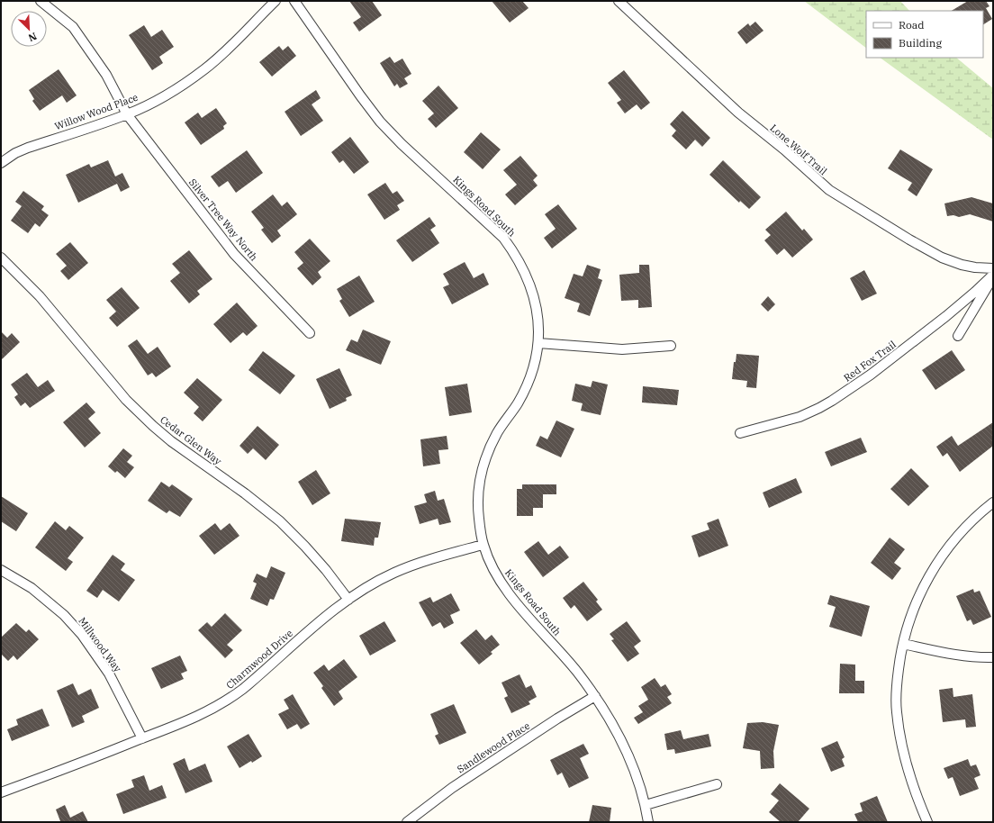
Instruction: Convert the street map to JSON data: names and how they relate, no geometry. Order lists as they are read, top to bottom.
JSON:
{
  "streets": {
    "street": [
      "Willow Wood Place",
      "Lone Wolf Trail",
      "Kings Road South",
      "Silver Tree Way North",
      "Red Fox Trail",
      "Cedar Glen Way",
      "Millwood Way",
      "Charmwood Drive",
      "Sandlewood Place"
    ]
  },
  "crossings": [
    ["Willow Wood Place", "Silver Tree Way North"],
    ["Kings Road South", "Charmwood Drive"],
    ["Kings Road South", "Sandlewood Place"],
    ["Cedar Glen Way", "Charmwood Drive"],
    ["Millwood Way", "Charmwood Drive"]
  ],
  "legend": ["Road", "Building"],
  "north": "bottom right"
}
